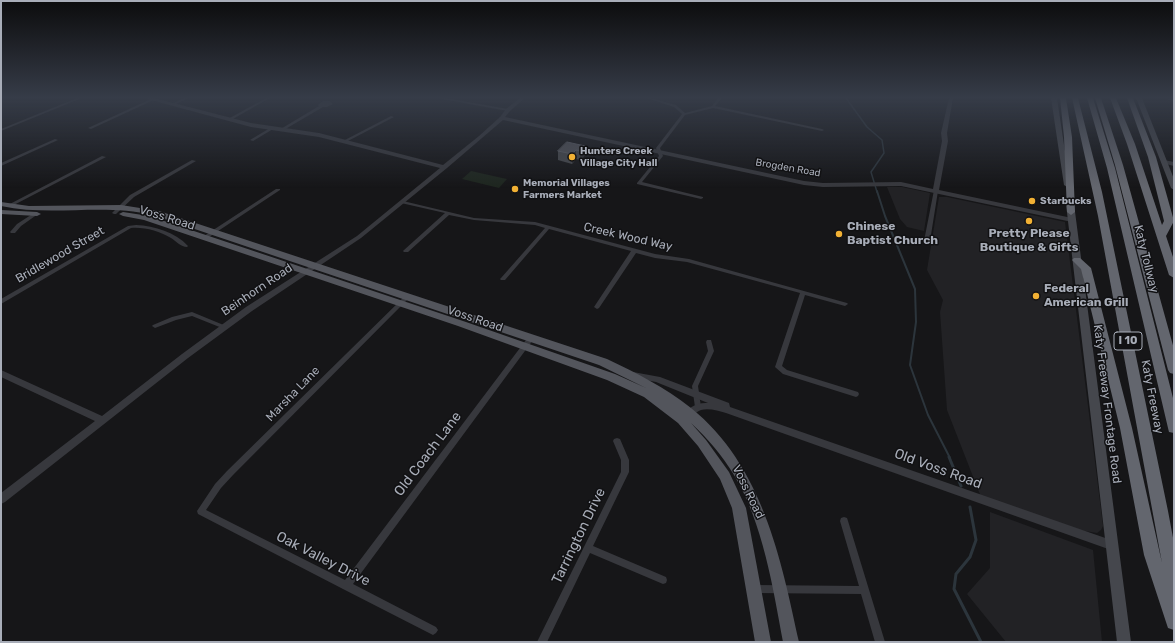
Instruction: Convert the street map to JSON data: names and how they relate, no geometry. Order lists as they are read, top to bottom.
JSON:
{
  "streets": {
    "highway": ["Katy Tollway", "I 10", "Katy Freeway"],
    "main road": ["Voss Road", "Katy Freeway Frontage Road"],
    "street": [
      "Brogden Road",
      "Creek Wood Way",
      "Bridlewood Street",
      "Beinhorn Road",
      "Marsha Lane",
      "Old Coach Lane",
      "Old Voss Road",
      "Tarrington Drive",
      "Oak Valley Drive"
    ]
  },
  "crossings": [
    ["Brogden Road", "Katy Freeway Frontage Road"],
    ["Voss Road", "Beinhorn Road"],
    ["Voss Road", "Marsha Lane"],
    ["Voss Road", "Old Coach Lane"],
    ["Voss Road", "Old Voss Road"],
    ["Creek Wood Way", "Beinhorn Road"],
    ["Marsha Lane", "Oak Valley Drive"],
    ["Katy Freeway Frontage Road", "Old Voss Road"],
    ["Old Coach Lane", "Oak Valley Drive"]
  ],
  "places": [
    "Hunters Creek Village City Hall",
    "Memorial Villages Farmers Market",
    "Starbucks",
    "Pretty Please Boutique & Gifts",
    "Chinese Baptist Church",
    "Federal American Grill"
  ]
}
